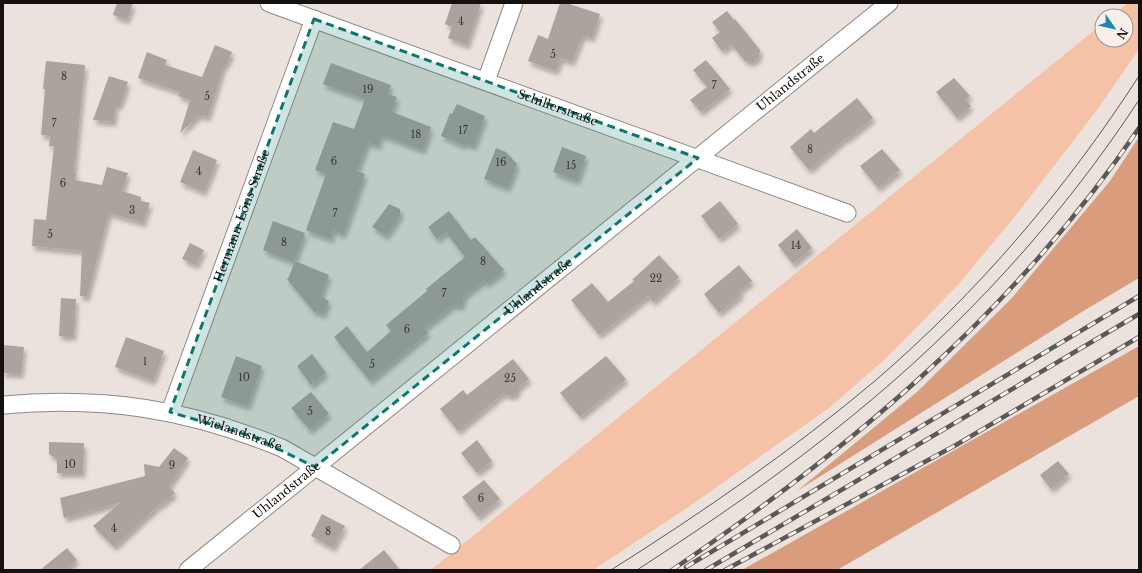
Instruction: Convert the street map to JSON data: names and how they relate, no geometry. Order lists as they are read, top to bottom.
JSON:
{
  "streets": {
    "street": [
      "Uhlandstraße",
      "Schillerstraße",
      "Hermann-Löns-Straße",
      "Wielandstraße"
    ]
  },
  "crossings": [
    ["Uhlandstraße", "Schillerstraße"],
    ["Uhlandstraße", "Wielandstraße"],
    ["Schillerstraße", "Hermann-Löns-Straße"],
    ["Hermann-Löns-Straße", "Wielandstraße"]
  ],
  "house_numbers": [
    "4",
    "5",
    "8",
    "7",
    "19",
    "5",
    "7",
    "17",
    "18",
    "8",
    "6",
    "16",
    "15",
    "4",
    "6",
    "3",
    "7",
    "5",
    "8",
    "14",
    "8",
    "22",
    "7",
    "6",
    "1",
    "5",
    "10",
    "25",
    "5",
    "10",
    "9",
    "6",
    "4",
    "8"
  ],
  "north": "bottom right"
}
